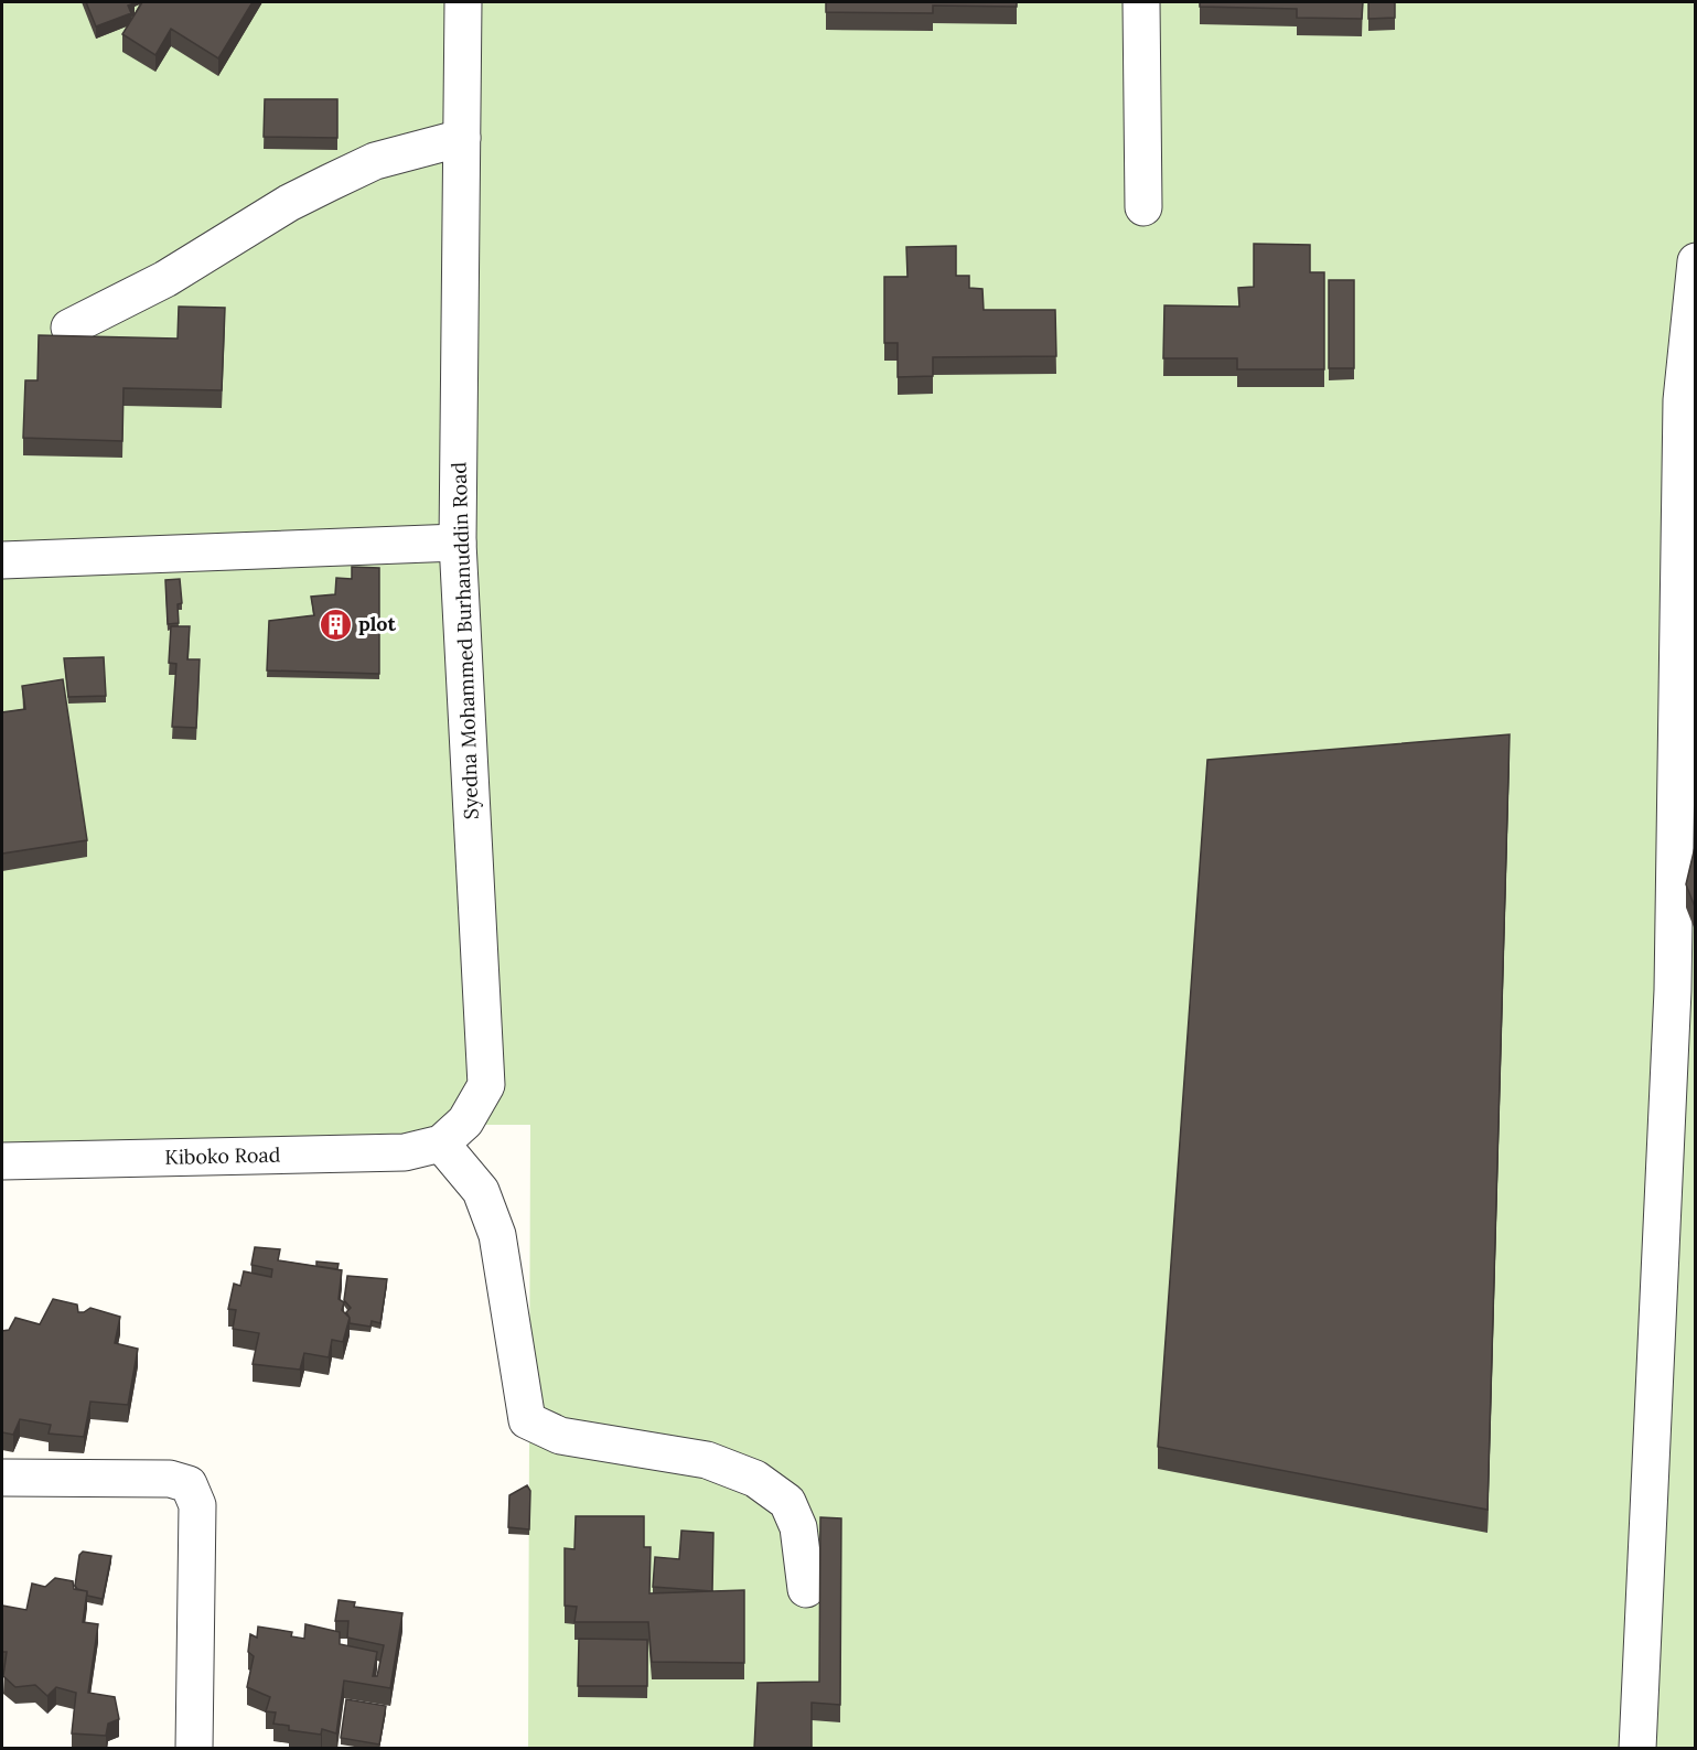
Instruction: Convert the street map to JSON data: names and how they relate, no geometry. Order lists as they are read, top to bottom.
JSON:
{
  "streets": {
    "street": ["Syedna Mohammed Burhanuddin Road", "Kiboko Road"]
  },
  "crossings": [
    ["Syedna Mohammed Burhanuddin Road", "Kiboko Road"]
  ],
  "places": {
    "building": ["plot"]
  }
}
